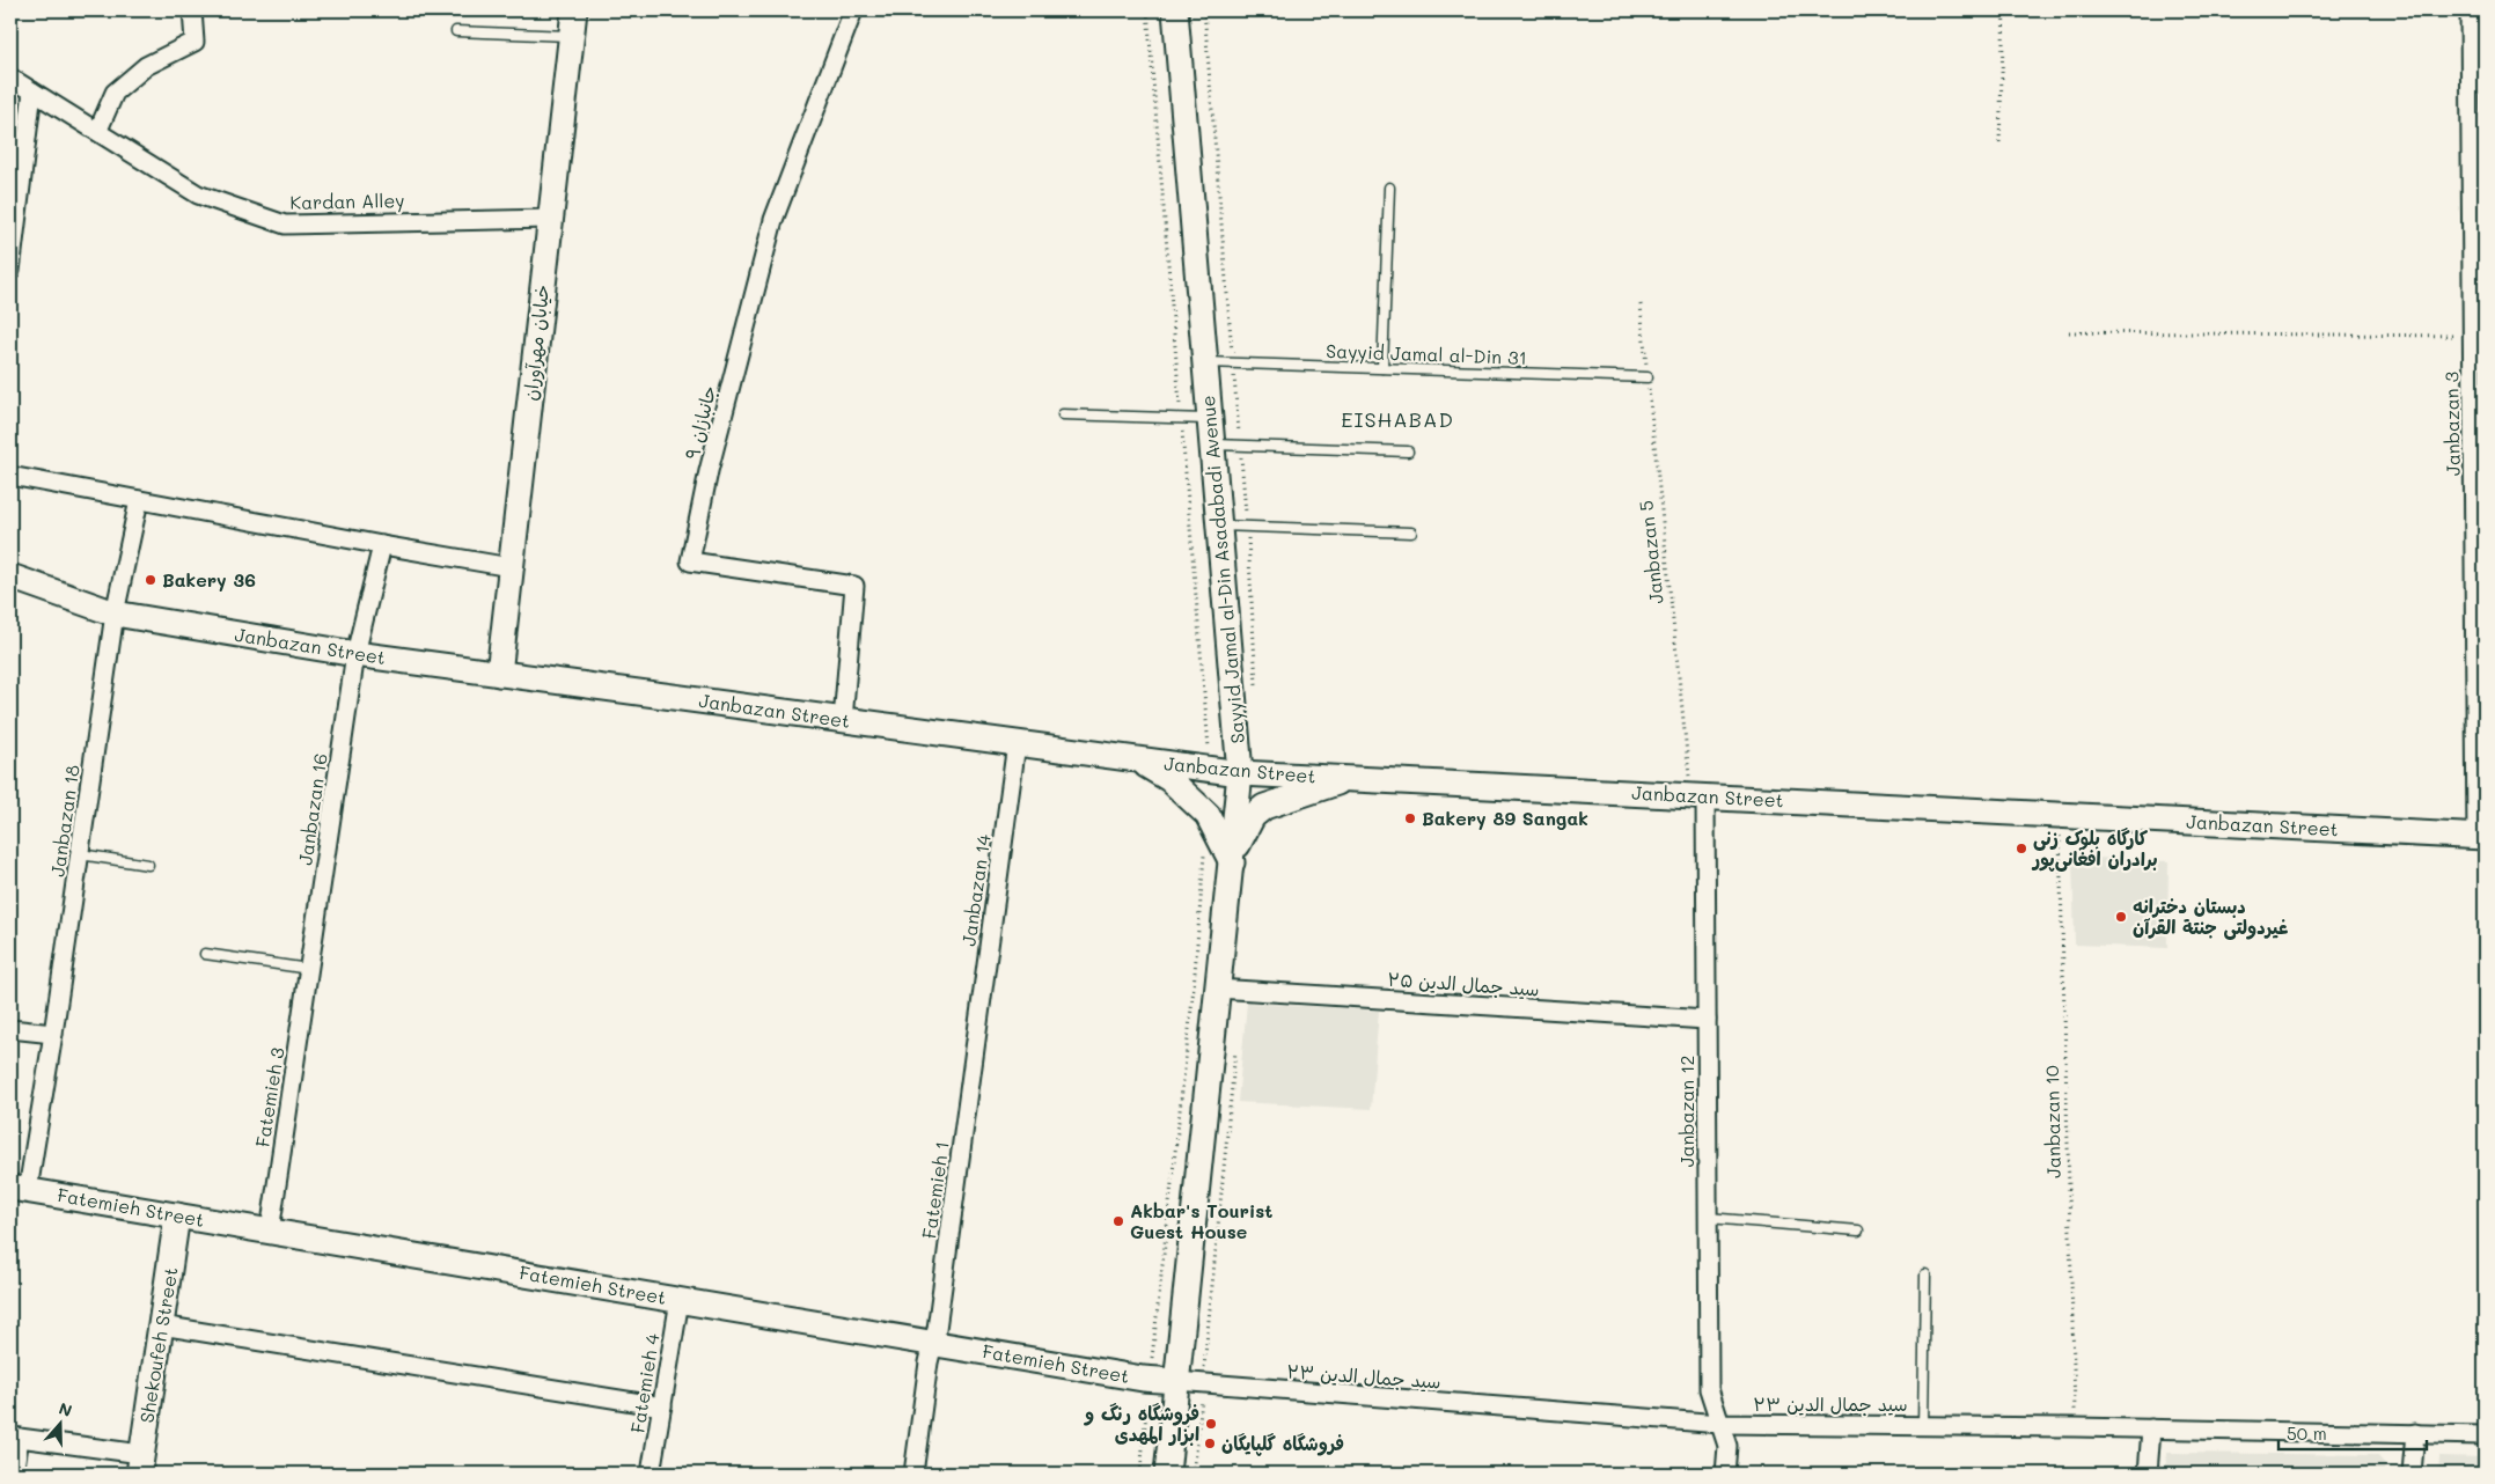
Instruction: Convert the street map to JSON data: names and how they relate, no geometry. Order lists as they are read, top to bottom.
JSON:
{
  "streets": {
    "main road": [
      "خیابان مهرآوران",
      "Sayyid Jamal al-Din Asadabadi Avenue",
      "Janbazan Street",
      "Fatemieh Street",
      "Shekoufeh Street"
    ],
    "street": [
      "Kardan Alley",
      "جانبازان ۹",
      "Janbazan 3",
      "Janbazan 16",
      "Janbazan 18",
      "Janbazan 14",
      "سید جمال الدین ۲۵",
      "Fatemieh 3",
      "Janbazan 12",
      "Fatemieh 1",
      "سید جمال الدین ۲۳",
      "Fatemieh 4"
    ],
    "lane": ["Sayyid Jamal al-Din 31"],
    "path": ["Janbazan 5", "Janbazan 10"]
  },
  "crossings": [
    ["Kardan Alley", "خیابان مهرآوران"],
    ["خیابان مهرآوران", "Janbazan Street"],
    ["Sayyid Jamal al-Din 31", "Janbazan 5"],
    ["Sayyid Jamal al-Din 31", "Sayyid Jamal al-Din Asadabadi Avenue"],
    ["جانبازان ۹", "Janbazan Street"],
    ["Janbazan 3", "Janbazan Street"],
    ["Janbazan 5", "Janbazan Street"],
    ["Janbazan 5", "Janbazan 12"],
    ["Sayyid Jamal al-Din Asadabadi Avenue", "Janbazan Street"],
    ["Sayyid Jamal al-Din Asadabadi Avenue", "سید جمال الدین ۲۵"],
    ["Sayyid Jamal al-Din Asadabadi Avenue", "Fatemieh Street"],
    ["Sayyid Jamal al-Din Asadabadi Avenue", "سید جمال الدین ۲۳"],
    ["Janbazan Street", "Janbazan 16"],
    ["Janbazan Street", "Janbazan 18"],
    ["Janbazan Street", "Janbazan 14"],
    ["Janbazan Street", "Janbazan 12"],
    ["Janbazan Street", "Janbazan 10"],
    ["Janbazan 16", "Fatemieh 3"],
    ["Janbazan 18", "Fatemieh Street"],
    ["Janbazan 14", "Fatemieh 1"],
    ["سید جمال الدین ۲۵", "Janbazan 12"],
    ["Fatemieh 3", "Fatemieh Street"],
    ["Janbazan 12", "سید جمال الدین ۲۳"],
    ["Janbazan 10", "سید جمال الدین ۲۳"],
    ["Fatemieh 1", "Fatemieh Street"],
    ["Fatemieh Street", "Shekoufeh Street"],
    ["Fatemieh Street", "سید جمال الدین ۲۳"],
    ["Fatemieh Street", "Fatemieh 4"]
  ],
  "districts": ["EISHABAD"],
  "places": [
    "Bakery 36",
    "Bakery 89 Sangak",
    "کارگاه بلوک زنی برادران افغانی‌پور",
    "دبستان دخترانه غیردولتی جنتة القرآن",
    "Akbar's Tourist Guest House",
    "فروشگاه رنگ و ابزار المهدی",
    "فروشگاه گلپایگان"
  ],
  "scale_bar": "50 m",
  "north": "top"
}
